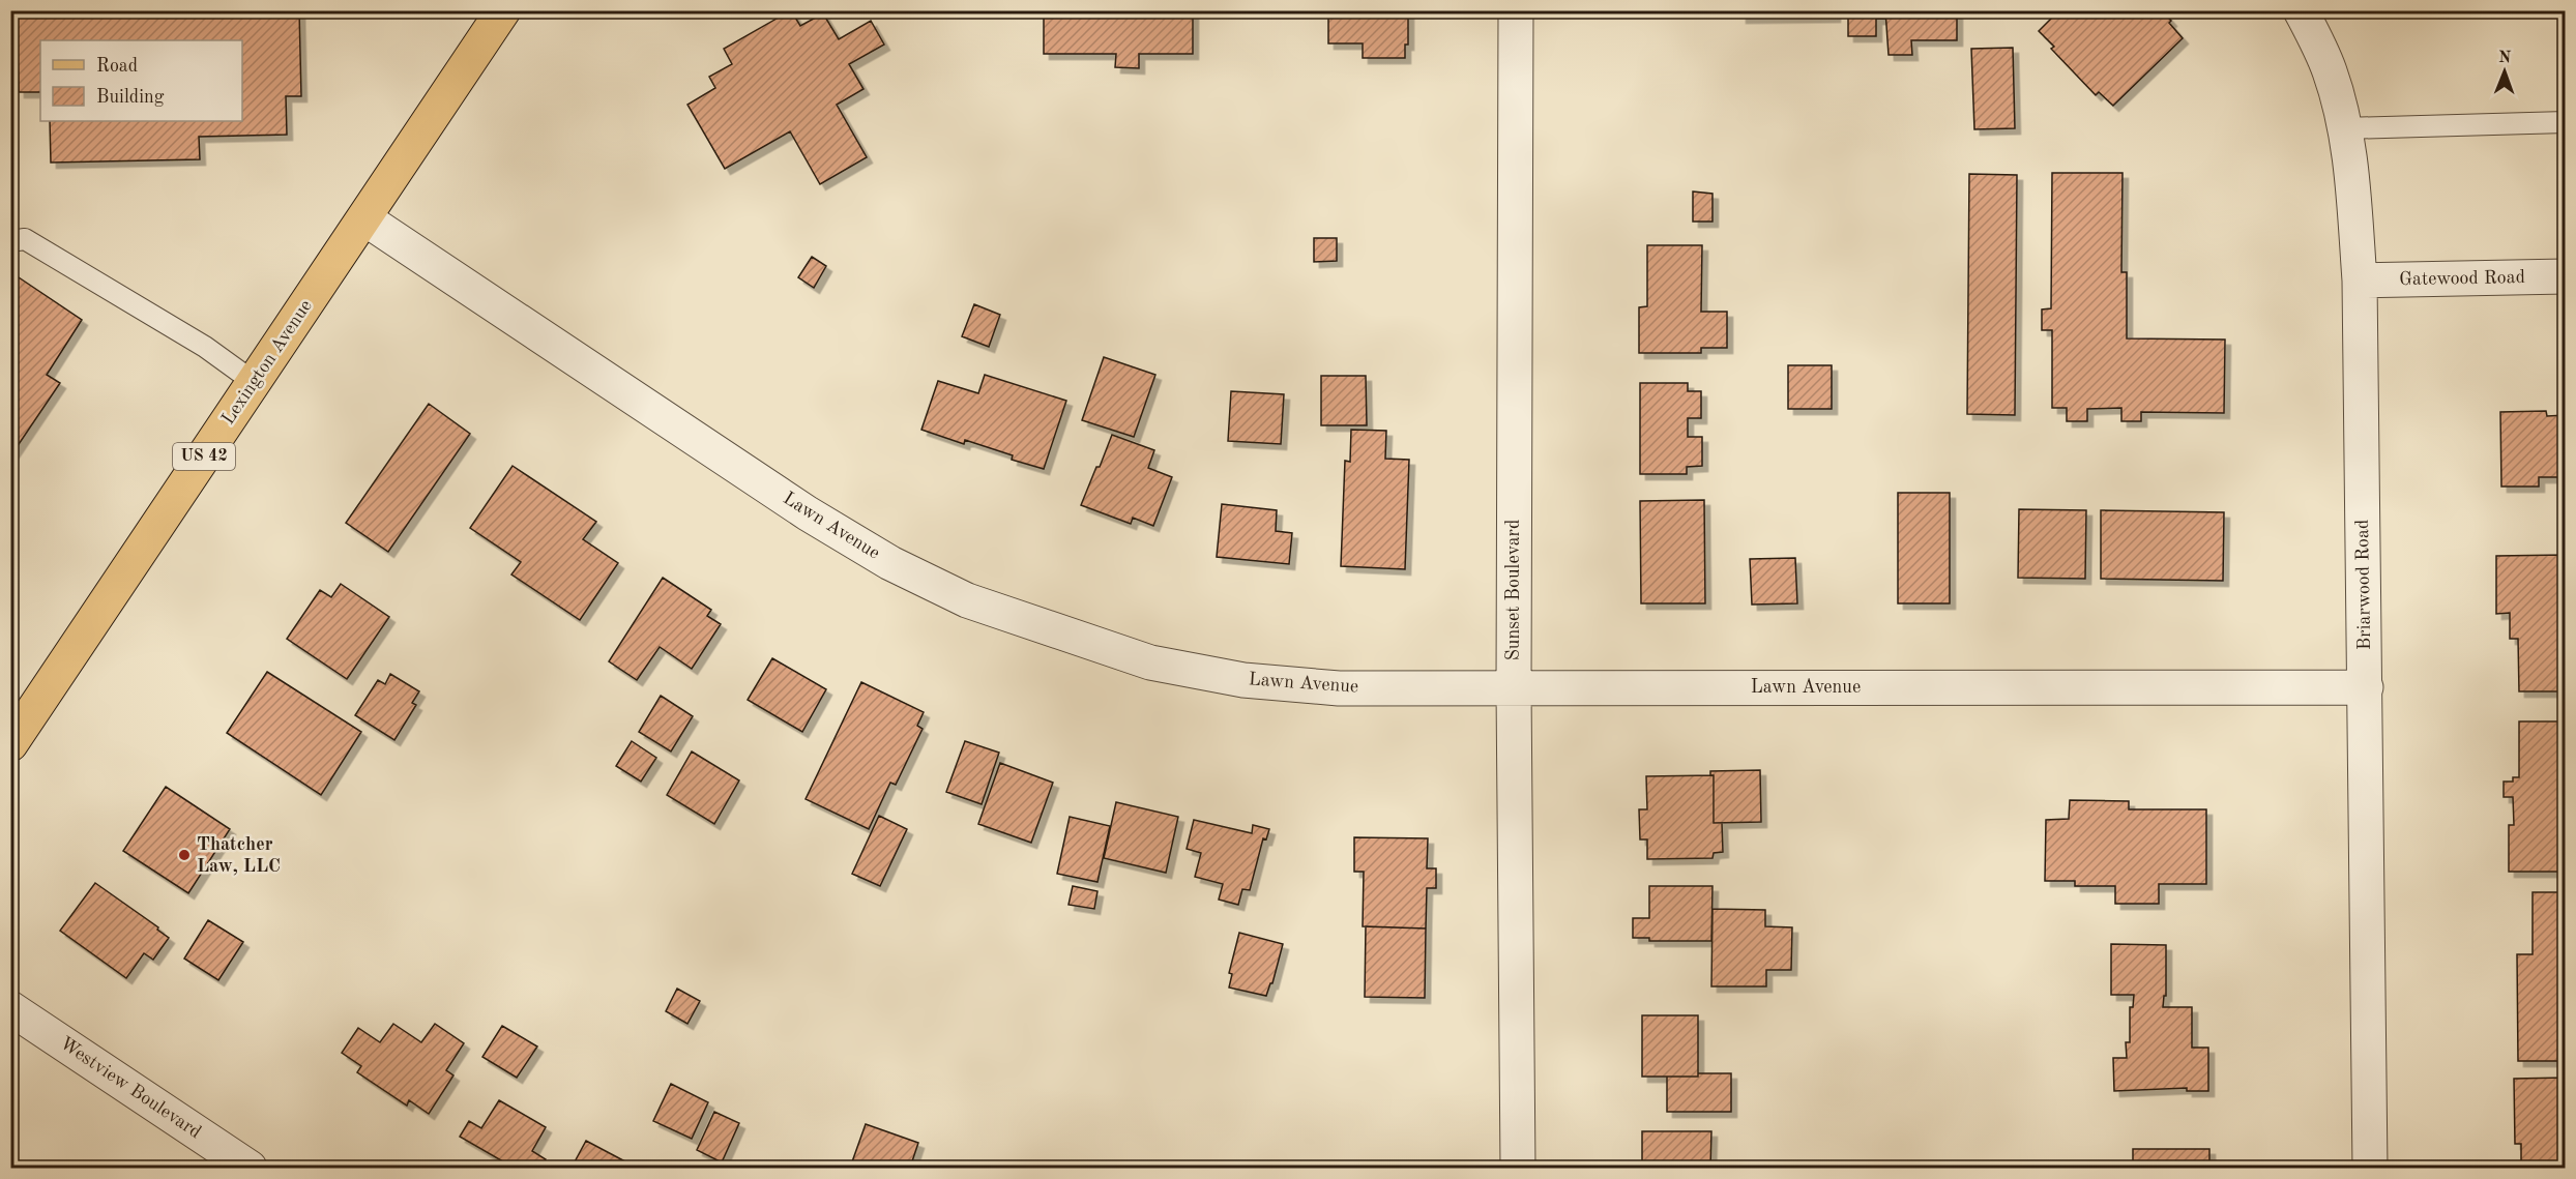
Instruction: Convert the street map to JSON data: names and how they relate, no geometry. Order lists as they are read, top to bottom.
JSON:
{
  "streets": {
    "main road": ["Lexington Avenue", "US 42"],
    "street": [
      "Gatewood Road",
      "Lawn Avenue",
      "Briarwood Road",
      "Sunset Boulevard",
      "Westview Boulevard"
    ]
  },
  "crossings": [
    ["Gatewood Road", "Briarwood Road"],
    ["Lexington Avenue", "Lawn Avenue"],
    ["Lawn Avenue", "Briarwood Road"],
    ["Lawn Avenue", "Sunset Boulevard"]
  ],
  "places": ["Thatcher Law, LLC"],
  "legend": ["Road", "Building"],
  "north": "top"
}
